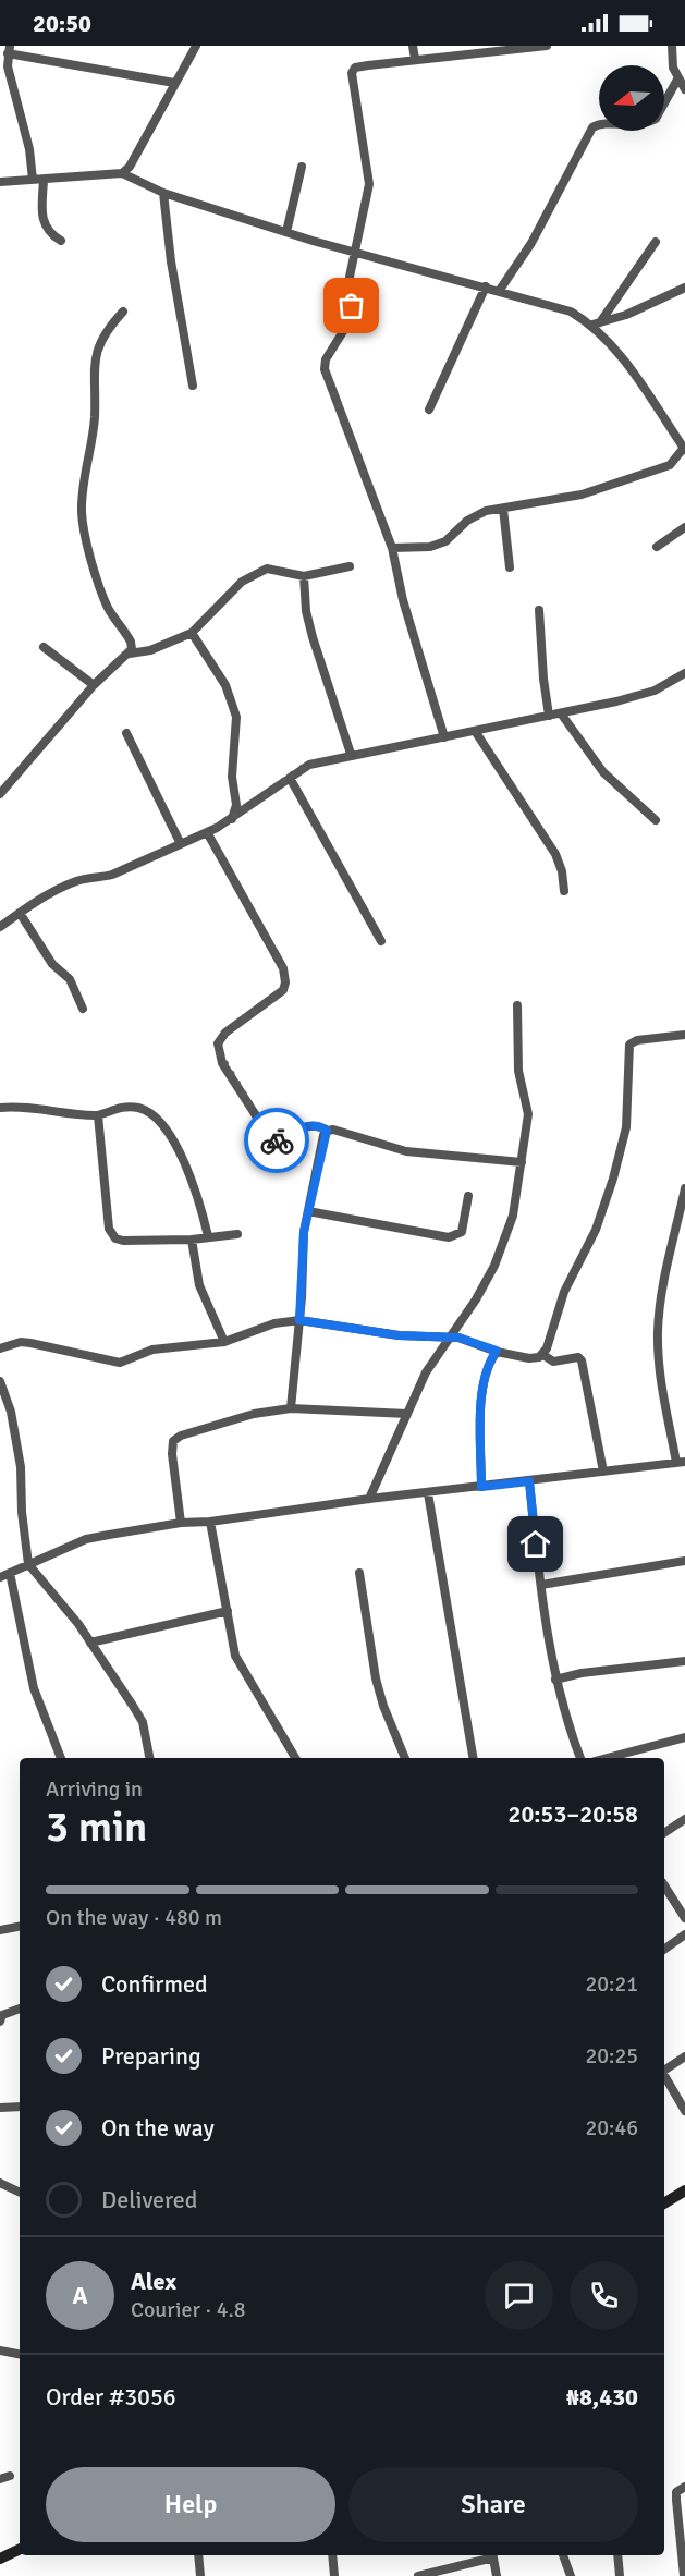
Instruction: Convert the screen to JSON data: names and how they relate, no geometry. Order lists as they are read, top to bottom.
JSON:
{
  "north": "left",
  "page": {
    "status": "20:50",
    "heading": ["3 min", "Arriving in", "20:53–20:58"],
    "panel": [
      "Alex",
      "Courier · 4.8",
      "Order #3056",
      "₦8,430"
    ],
    "bar": "On the way · 480 m",
    "list": [
      ["Confirmed", "20:21"],
      ["Preparing", "20:25"],
      ["On the way", "20:46"],
      "Delivered"
    ],
    "round": "A",
    "buttons": ["Help", "Share"]
  }
}
